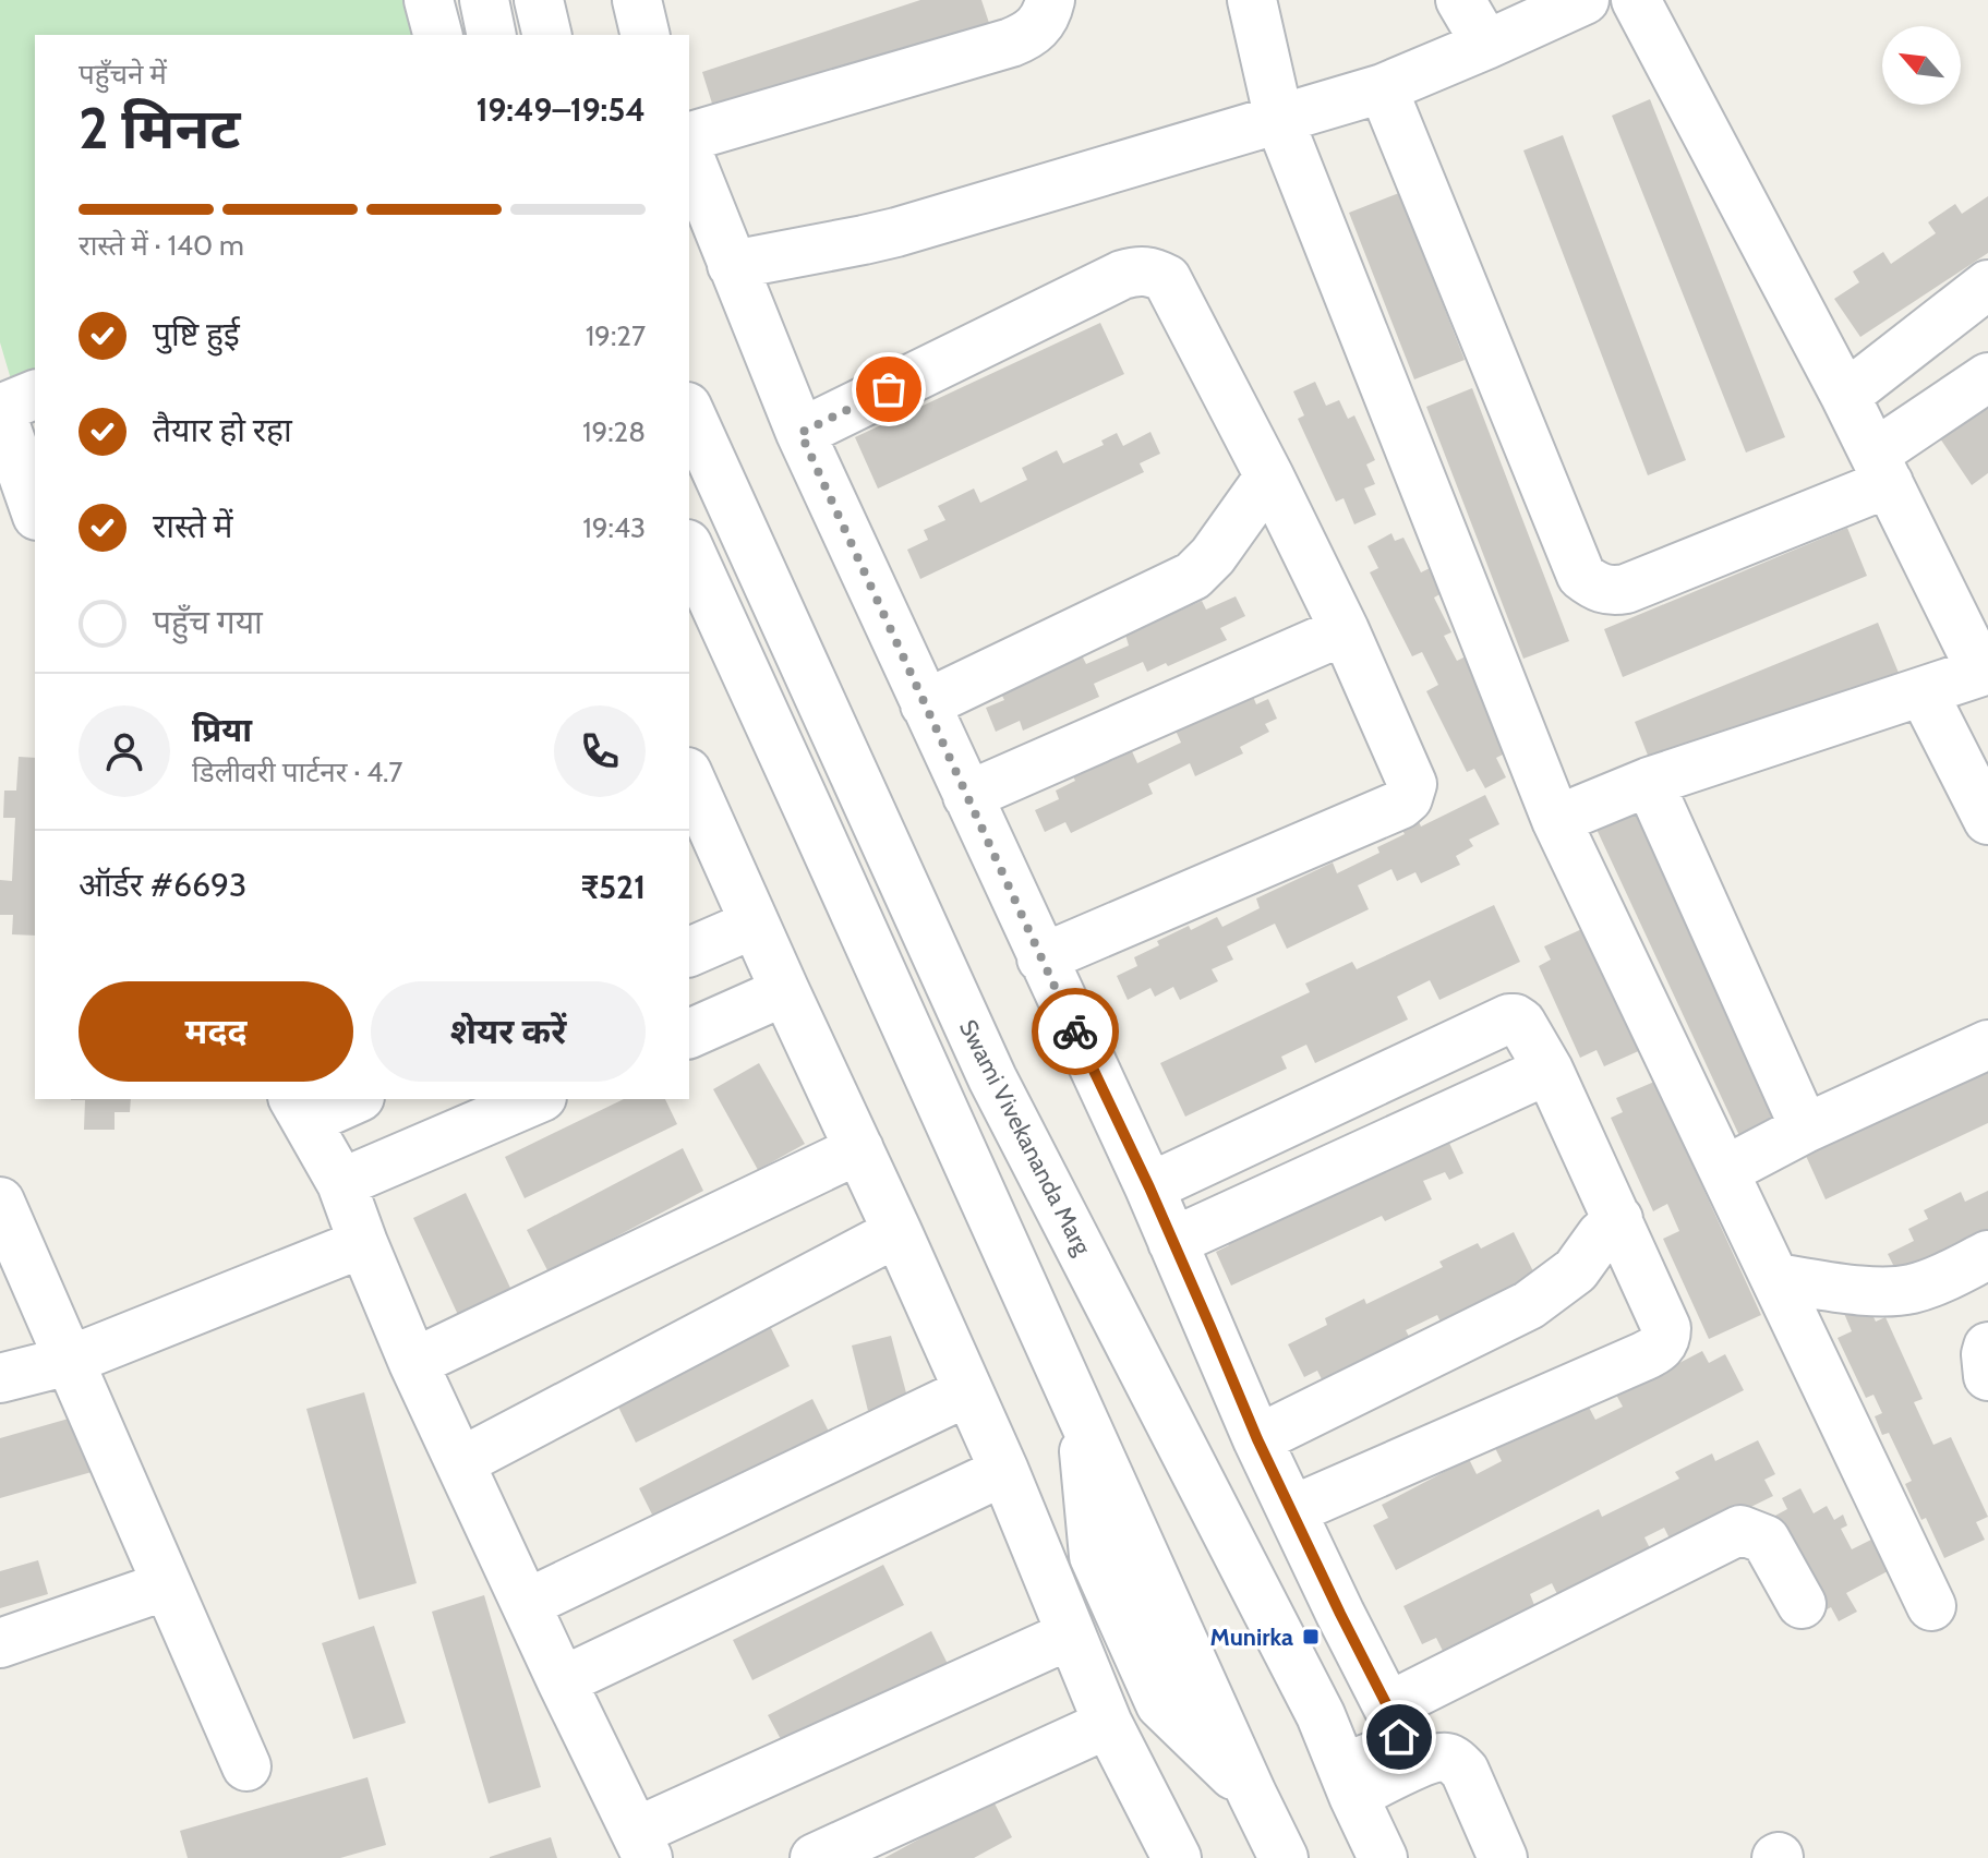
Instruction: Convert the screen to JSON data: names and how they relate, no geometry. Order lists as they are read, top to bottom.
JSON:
{
  "streets": {
    "street": ["Swami Vivekananda Marg"]
  },
  "places": {
    "transit": ["Munirka"]
  },
  "north": "top left",
  "page": {
    "heading": ["2 मिनट", "पहुँचने में", "19:49–19:54"],
    "panel": [
      "प्रिया",
      "डिलीवरी पार्टनर · 4.7",
      "ऑर्डर #6693",
      "₹521"
    ],
    "bar": "रास्ते में · 140 m",
    "list": [
      ["पुष्टि हुई", "19:27"],
      ["तैयार हो रहा", "19:28"],
      ["रास्ते में", "19:43"],
      "पहुँच गया"
    ],
    "buttons": ["मदद", "शेयर करें"]
  }
}
